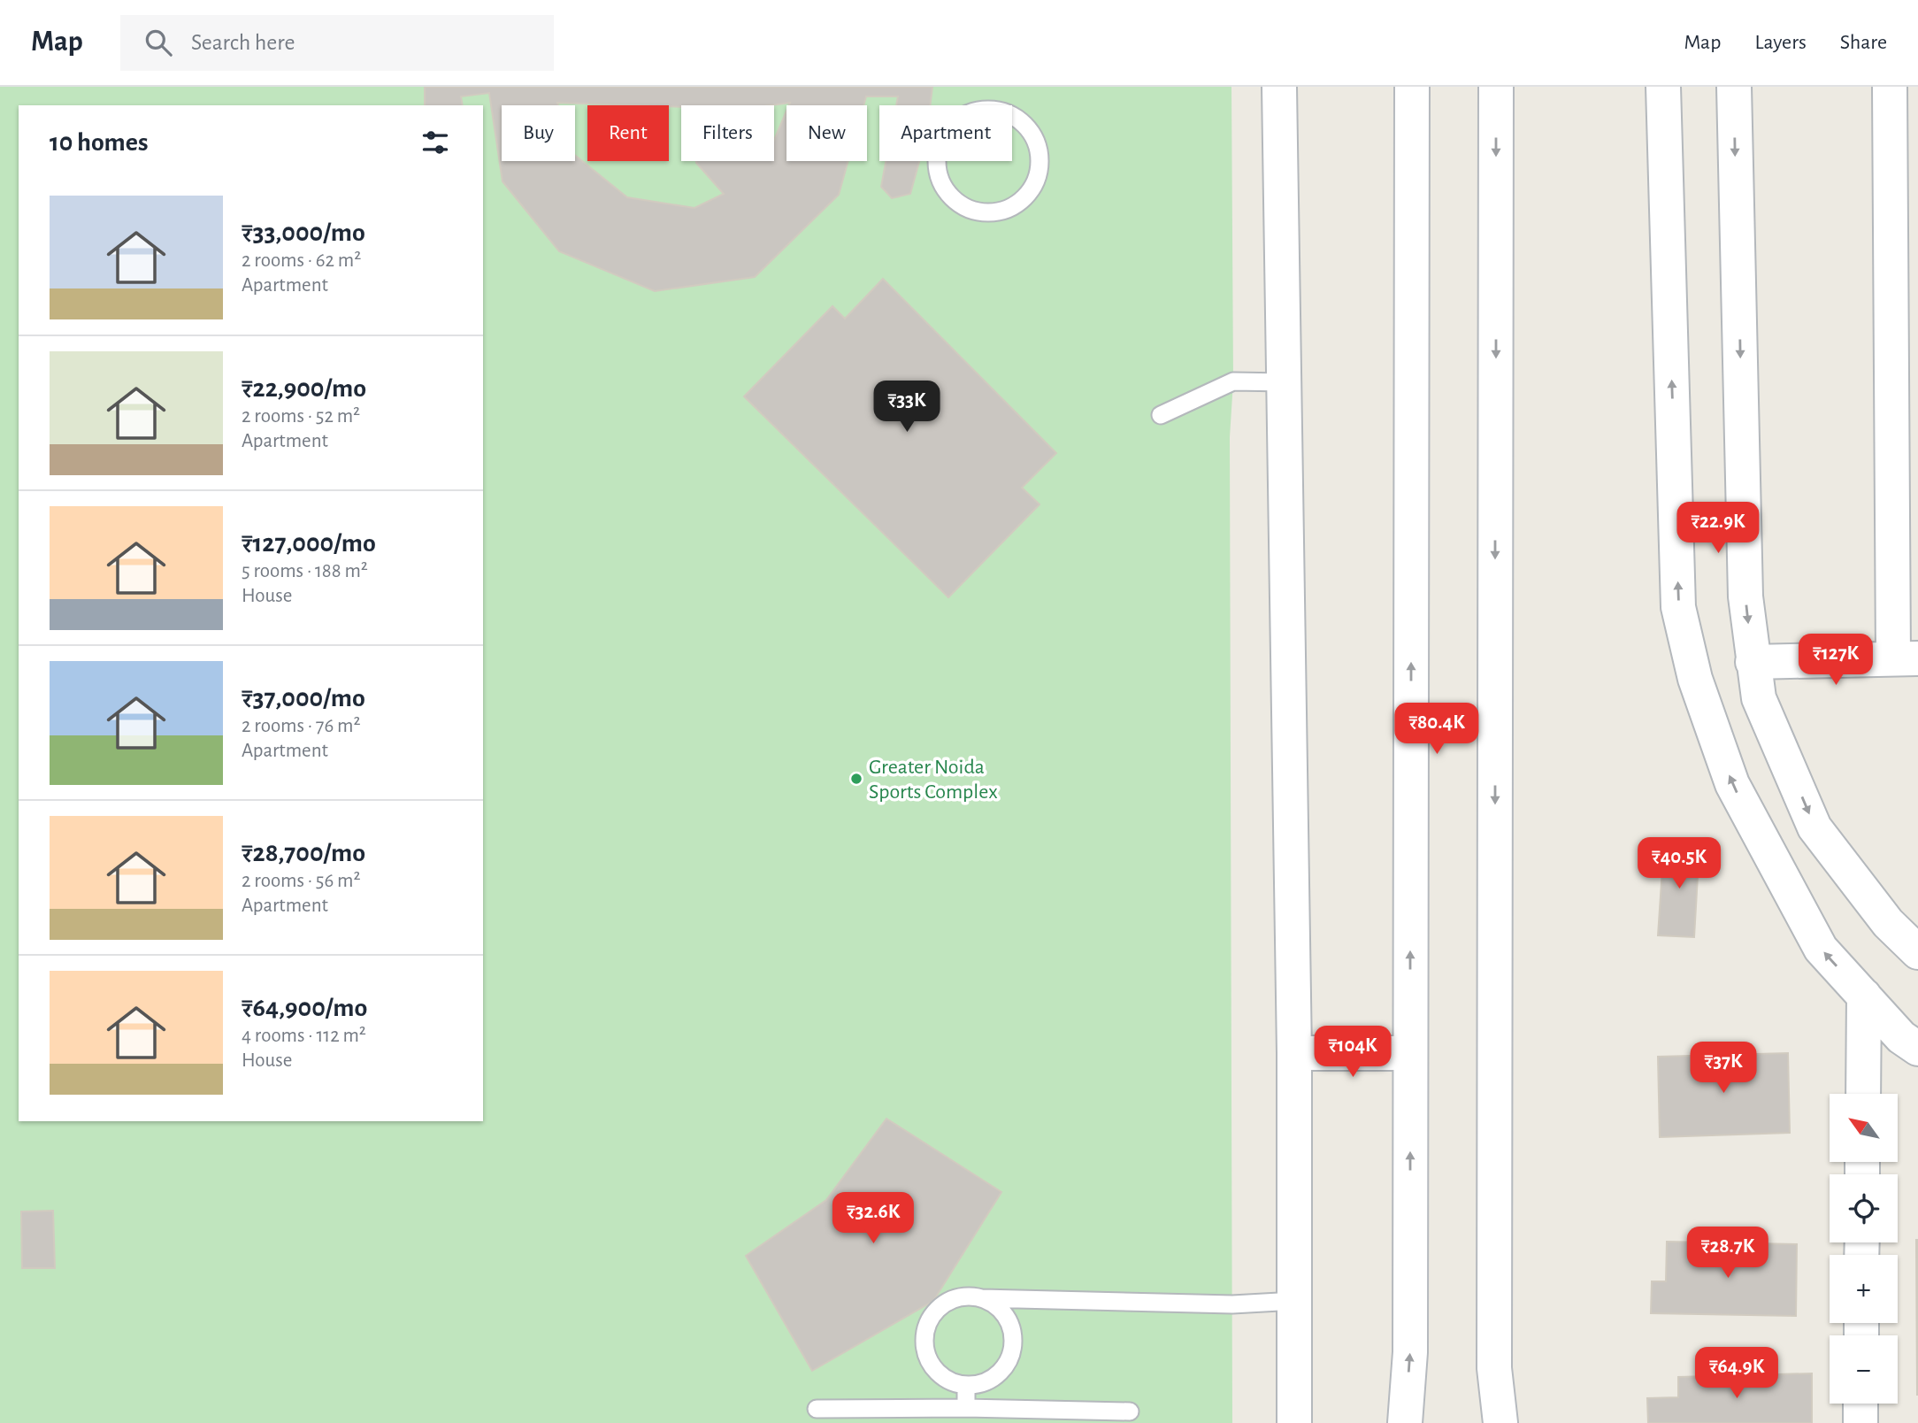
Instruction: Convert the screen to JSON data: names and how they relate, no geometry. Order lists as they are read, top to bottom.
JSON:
{
  "places": ["Greater Noida Sports Complex"],
  "north": "top left",
  "page": {
    "header": "Map",
    "search": "Search here",
    "nav": ["Map", "Layers", "Share"],
    "chip": [
      "Buy",
      "Rent",
      "Filters",
      "New",
      "Apartment"
    ],
    "heading": "10 homes",
    "list": [
      {
        "name": "₹33,000/mo",
        "note": "2 rooms · 62 m² · Apartment"
      },
      {
        "name": "₹22,900/mo",
        "note": "2 rooms · 52 m² · Apartment"
      },
      {
        "name": "₹127,000/mo",
        "note": "5 rooms · 188 m² · House"
      },
      {
        "name": "₹37,000/mo",
        "note": "2 rooms · 76 m² · Apartment"
      },
      {
        "name": "₹28,700/mo",
        "note": "2 rooms · 56 m² · Apartment"
      },
      {
        "name": "₹64,900/mo",
        "note": "4 rooms · 112 m² · House"
      }
    ],
    "price": [
      "₹33K",
      "₹22.9K",
      "₹127K",
      "₹80.4K",
      "₹40.5K",
      "₹104K",
      "₹37K",
      "₹32.6K",
      "₹28.7K",
      "₹64.9K"
    ],
    "map_buttons": ["+", "−"]
  }
}
